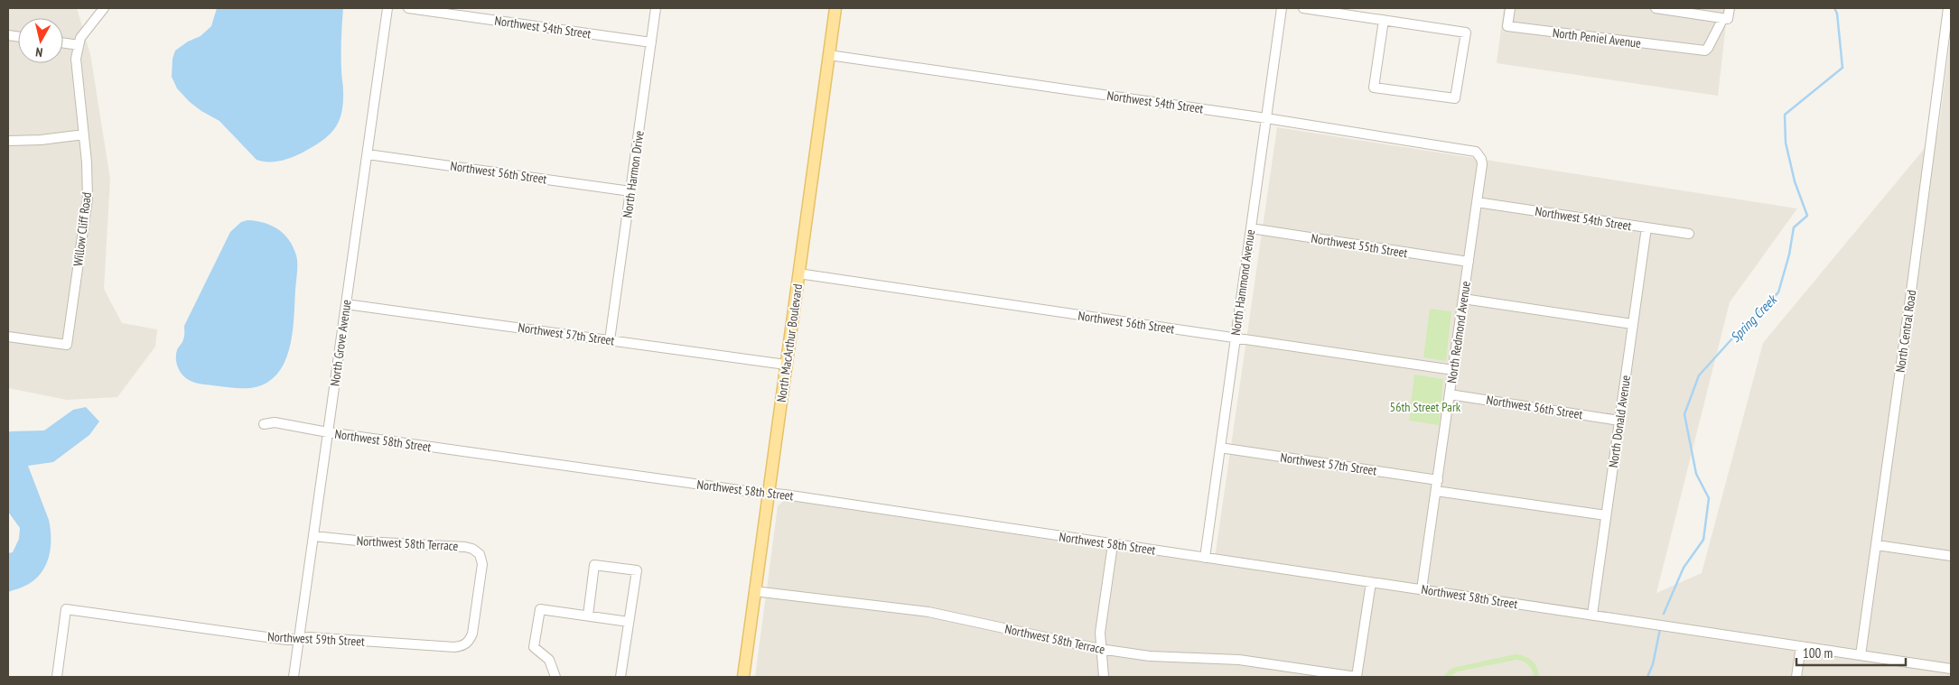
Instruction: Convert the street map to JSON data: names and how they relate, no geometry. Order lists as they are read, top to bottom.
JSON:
{
  "streets": {
    "main road": ["North MacArthur Boulevard"],
    "street": [
      "Northwest 54th Street",
      "North Peniel Avenue",
      "Northwest 56th Street",
      "North Harmon Drive",
      "Willow Cliff Road",
      "Northwest 55th Street",
      "North Hammond Avenue",
      "North Central Road",
      "North Redmond Avenue",
      "Northwest 57th Street",
      "North Grove Avenue",
      "North Donald Avenue",
      "Northwest 58th Street",
      "Northwest 58th Terrace",
      "Northwest 59th Street"
    ]
  },
  "crossings": [
    ["Northwest 54th Street", "North Harmon Drive"],
    ["Northwest 54th Street", "North Hammond Avenue"],
    ["Northwest 54th Street", "North Redmond Avenue"],
    ["Northwest 54th Street", "North MacArthur Boulevard"],
    ["Northwest 54th Street", "North Donald Avenue"],
    ["Northwest 56th Street", "North Harmon Drive"],
    ["Northwest 56th Street", "North Hammond Avenue"],
    ["Northwest 56th Street", "North Redmond Avenue"],
    ["Northwest 56th Street", "North Grove Avenue"],
    ["Northwest 56th Street", "North MacArthur Boulevard"],
    ["Northwest 56th Street", "North Donald Avenue"],
    ["North Harmon Drive", "Northwest 57th Street"],
    ["Northwest 55th Street", "North Hammond Avenue"],
    ["Northwest 55th Street", "North Redmond Avenue"],
    ["North Hammond Avenue", "Northwest 57th Street"],
    ["North Hammond Avenue", "Northwest 58th Street"],
    ["North Central Road", "Northwest 58th Street"],
    ["North Redmond Avenue", "Northwest 57th Street"],
    ["North Redmond Avenue", "Northwest 58th Street"],
    ["Northwest 57th Street", "North Grove Avenue"],
    ["Northwest 57th Street", "North MacArthur Boulevard"],
    ["North Grove Avenue", "Northwest 58th Street"],
    ["North Grove Avenue", "Northwest 58th Terrace"],
    ["North Grove Avenue", "Northwest 59th Street"],
    ["North MacArthur Boulevard", "Northwest 58th Street"],
    ["North MacArthur Boulevard", "Northwest 58th Terrace"],
    ["North Donald Avenue", "Northwest 58th Street"],
    ["Northwest 58th Terrace", "Northwest 59th Street"]
  ],
  "water": ["Spring Creek"],
  "parks": ["56th Street Park"],
  "scale_bar": "100 m",
  "north": "bottom"
}
